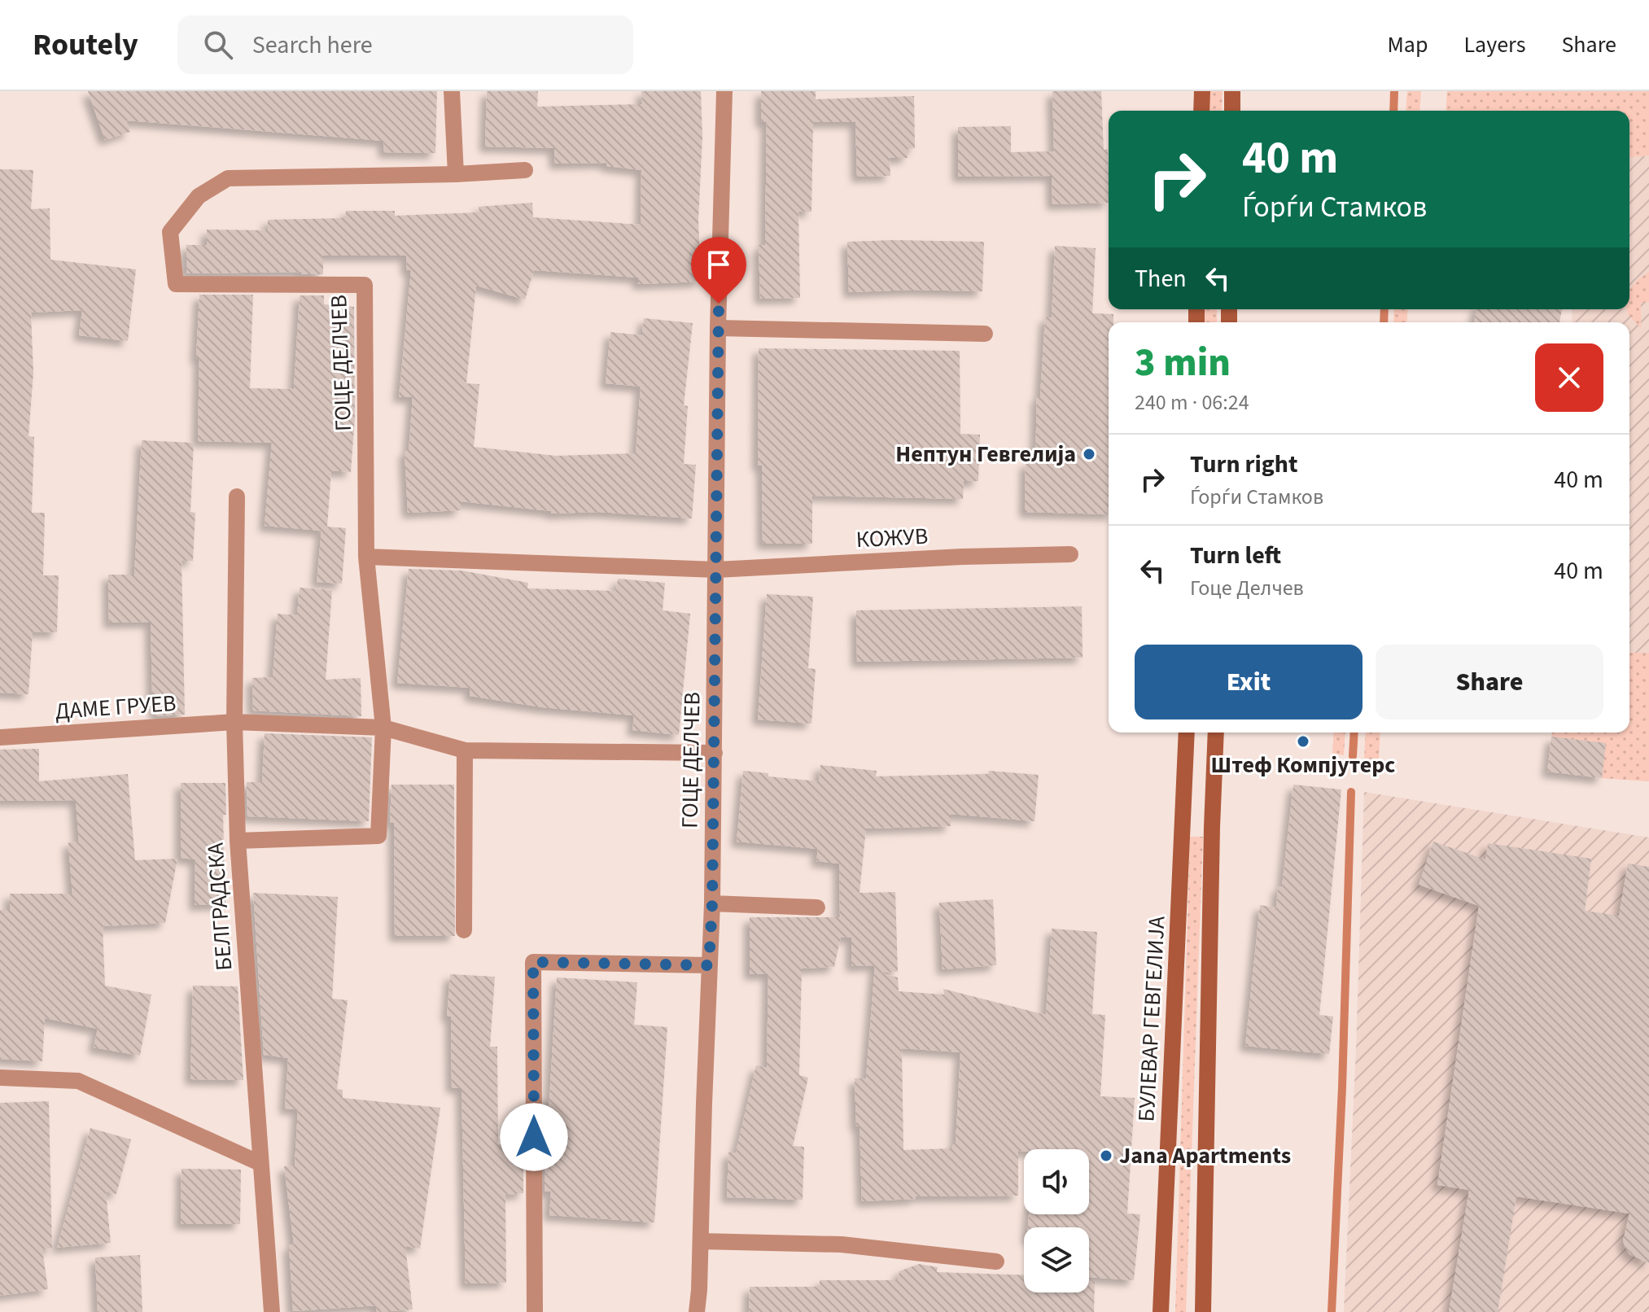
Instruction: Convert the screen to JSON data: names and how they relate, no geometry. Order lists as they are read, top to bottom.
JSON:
{
  "streets": {
    "main road": ["БУЛЕВАР ГЕВГЕЛИЈА"],
    "street": [
      "ГОЦЕ ДЕЛЧЕВ",
      "КОЖУВ",
      "ДАМЕ ГРУЕВ",
      "БЕЛГРАДСКА"
    ]
  },
  "crossings": [
    ["ГОЦЕ ДЕЛЧЕВ", "КОЖУВ"],
    ["ГОЦЕ ДЕЛЧЕВ", "ДАМЕ ГРУЕВ"],
    ["ГОЦЕ ДЕЛЧЕВ", "БЕЛГРАДСКА"],
    ["ДАМЕ ГРУЕВ", "БЕЛГРАДСКА"]
  ],
  "places": ["Нептун Гевгелија", "Штеф Компјутерс", "Jana Apartments"],
  "page": {
    "header": "Routely",
    "search": "Search here",
    "nav": ["Map", "Layers", "Share"],
    "turn": ["40 m", "Ѓорѓи Стамков"],
    "then": "Then",
    "heading": ["3 min", "240 m · 06:24"],
    "list": [
      {
        "name": "Turn right",
        "note": "Ѓорѓи Стамков",
        "value": "40 m"
      },
      {
        "name": "Turn left",
        "note": "Гоце Делчев",
        "value": "40 m"
      }
    ],
    "buttons": ["Exit", "Share"]
  }
}
